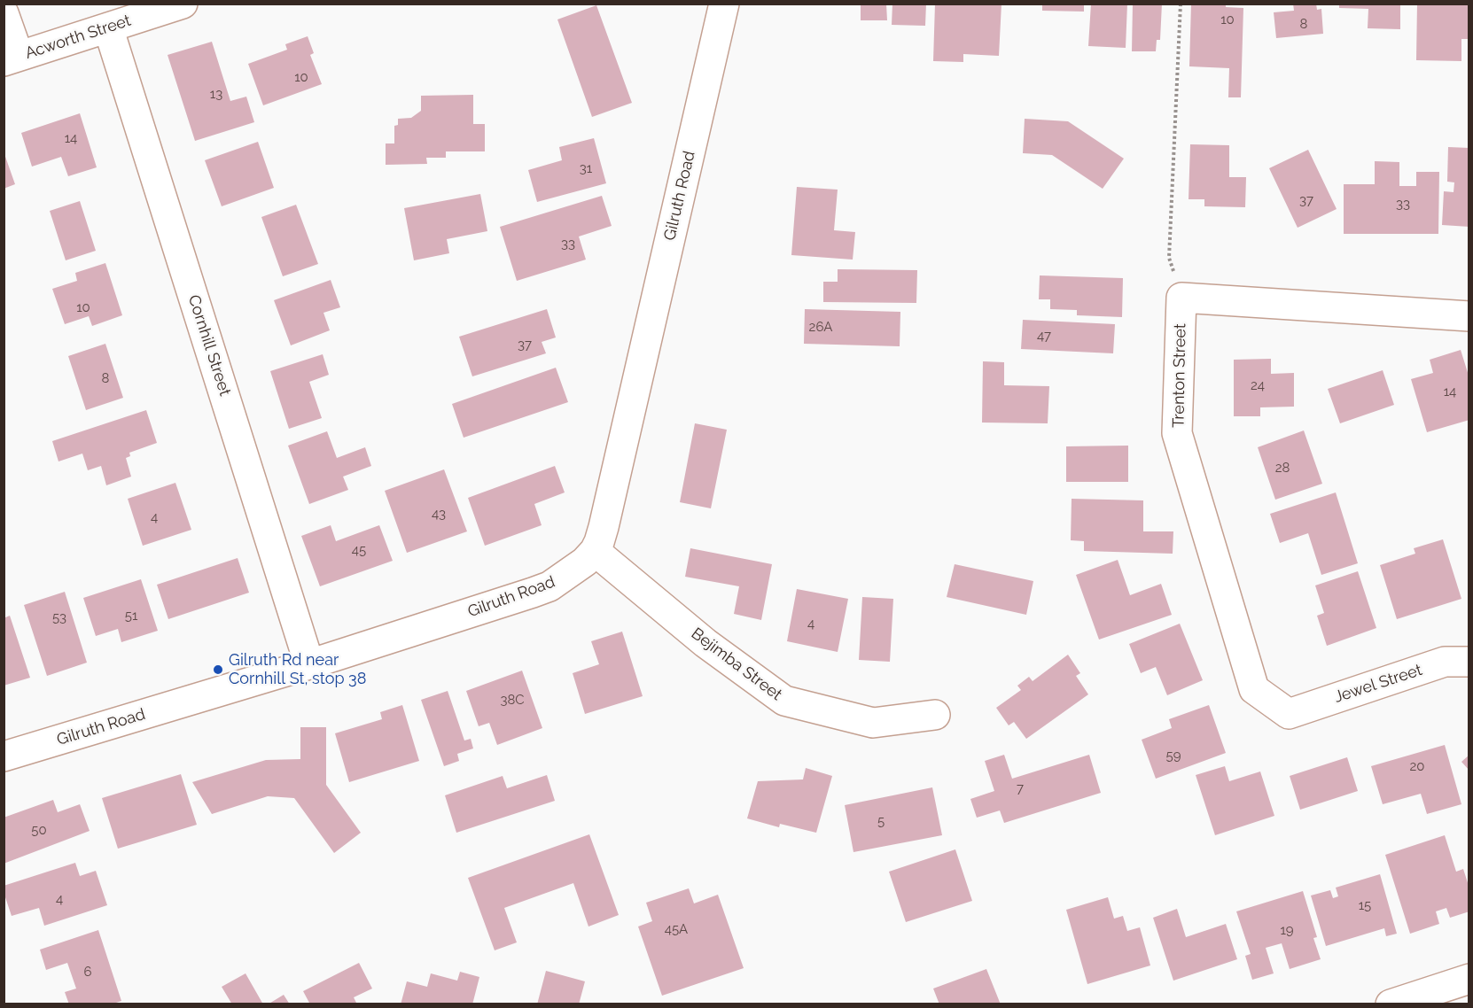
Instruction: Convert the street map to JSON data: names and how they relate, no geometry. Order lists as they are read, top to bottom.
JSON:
{
  "streets": {
    "street": [
      "Acworth Street",
      "Gilruth Road",
      "Cornhill Street",
      "Trenton Street",
      "Bejimba Street",
      "Jewel Street"
    ]
  },
  "crossings": [
    ["Acworth Street", "Cornhill Street"],
    ["Gilruth Road", "Cornhill Street"],
    ["Gilruth Road", "Bejimba Street"],
    ["Trenton Street", "Jewel Street"]
  ],
  "places": ["Gilruth Rd near Cornhill St, stop 38"],
  "house_numbers": [
    "10",
    "8",
    "10",
    "13",
    "14",
    "31",
    "37",
    "33",
    "33",
    "10",
    "26A",
    "47",
    "37",
    "8",
    "24",
    "14",
    "28",
    "43",
    "4",
    "45",
    "51",
    "53",
    "4",
    "38C",
    "59",
    "20",
    "7",
    "5",
    "50",
    "4",
    "15",
    "45A",
    "19",
    "6"
  ]
}
